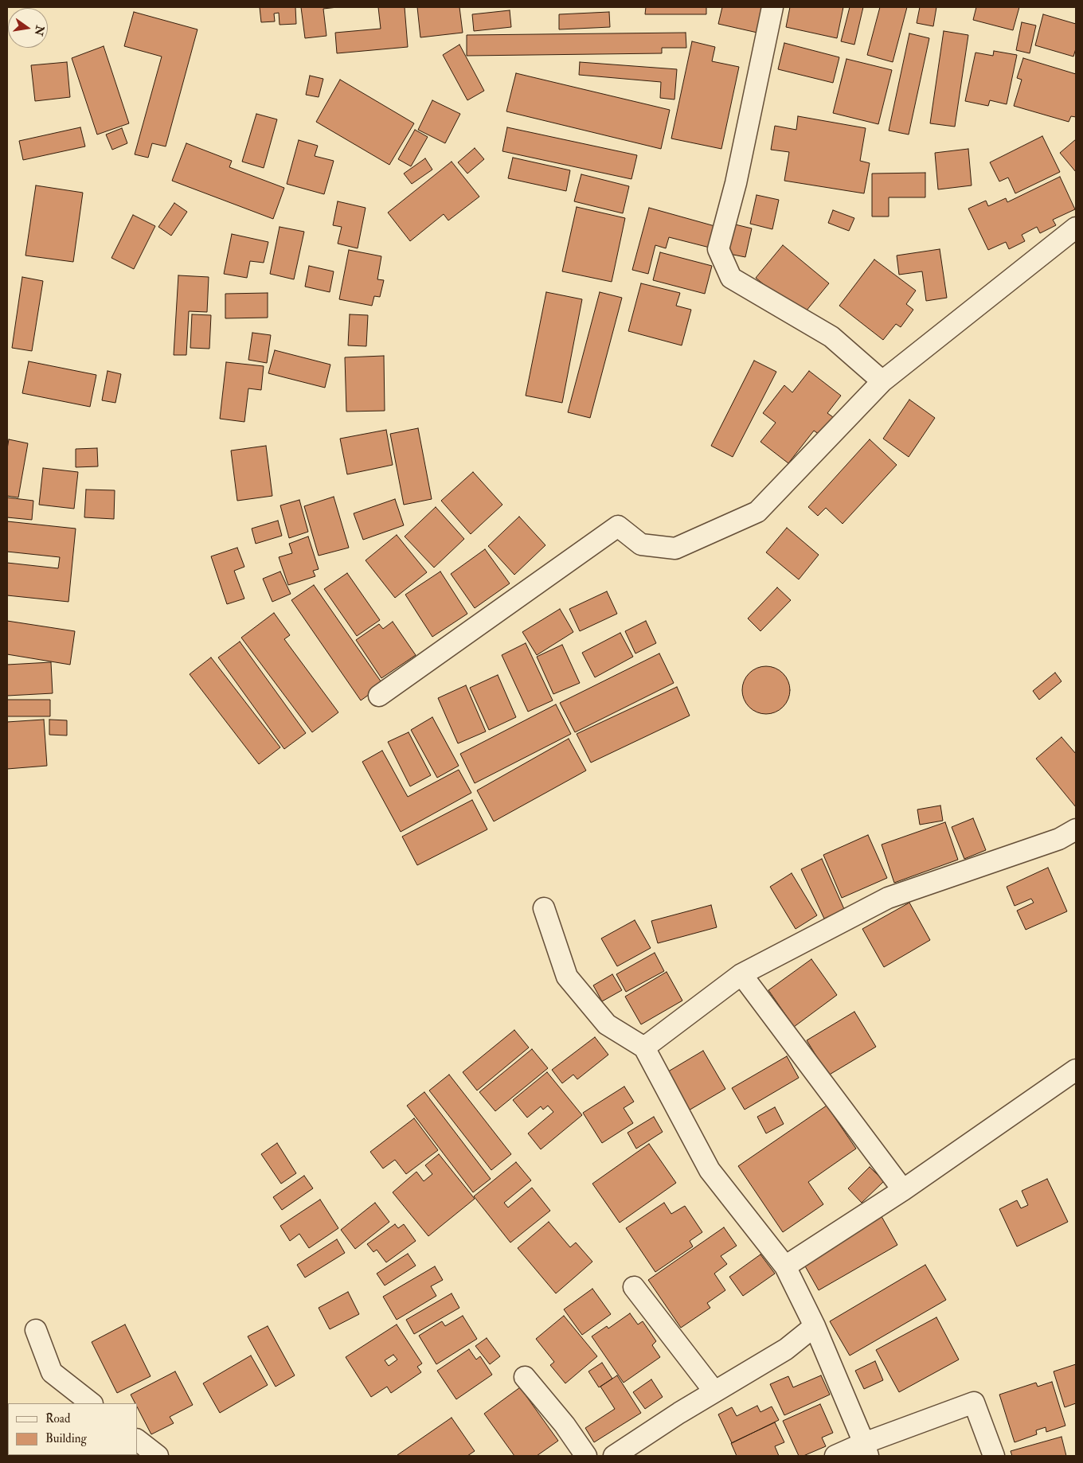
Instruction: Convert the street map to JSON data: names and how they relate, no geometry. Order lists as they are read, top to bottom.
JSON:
{
  "legend": ["Road", "Building"],
  "north": "right"
}
